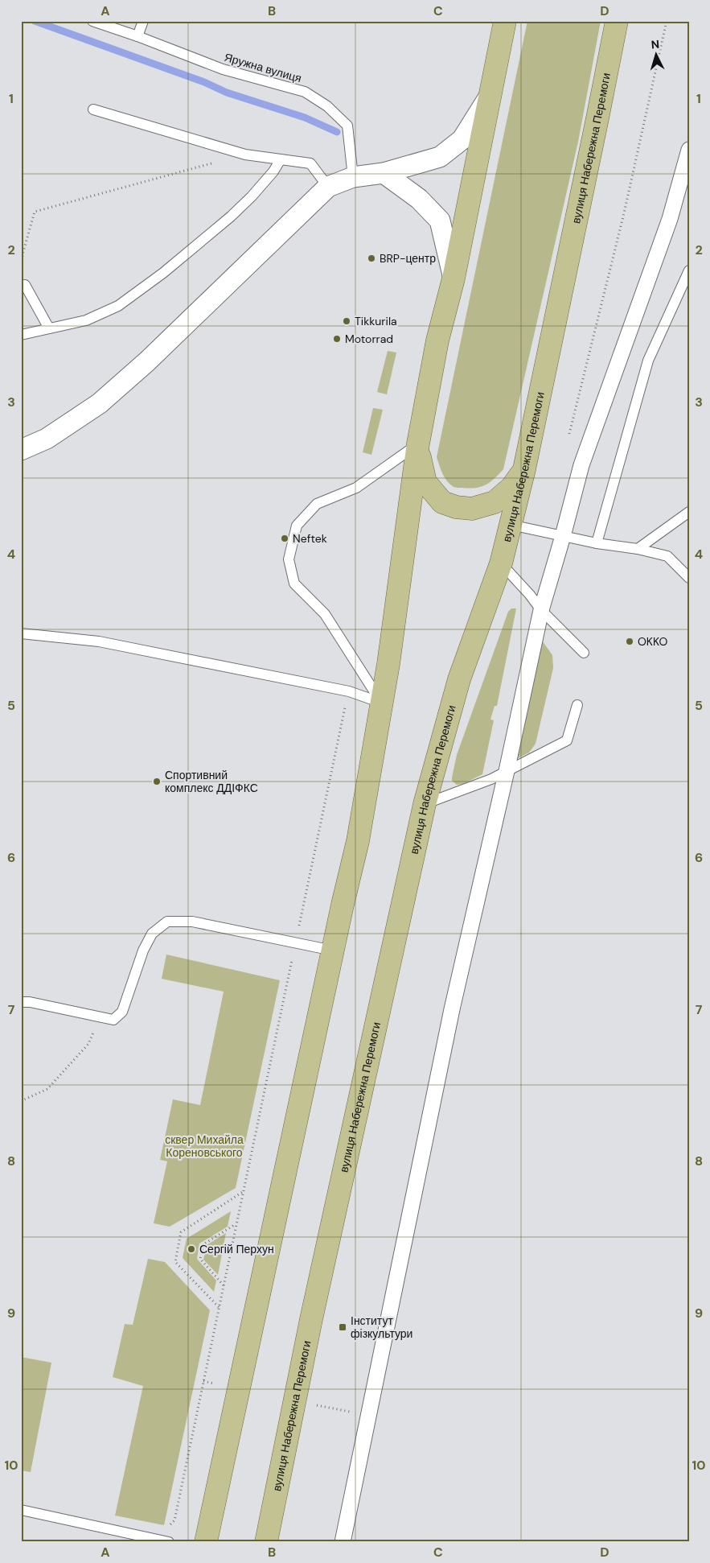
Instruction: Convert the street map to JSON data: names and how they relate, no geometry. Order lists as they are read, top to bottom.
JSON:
{
  "streets": {
    "main road": ["вулиця Набережна Перемоги"],
    "lane": ["Яружна вулиця"]
  },
  "parks": ["сквер Михайла Кореновського"],
  "places": {
    "other": [
      "BRP-центр",
      "Tikkurila",
      "Motorrad",
      "Neftek",
      "OKKO",
      "Спортивний комплекс ДДІФКС",
      "Сергій Перхун"
    ],
    "transit": ["Інститут фізкультури"]
  },
  "north": "top",
  "grid": {
    "columns": [
      "A",
      "B",
      "C",
      "D"
    ],
    "rows": [
      "1",
      "2",
      "3",
      "4",
      "5",
      "6",
      "7",
      "8",
      "9",
      "10"
    ]
  }
}
